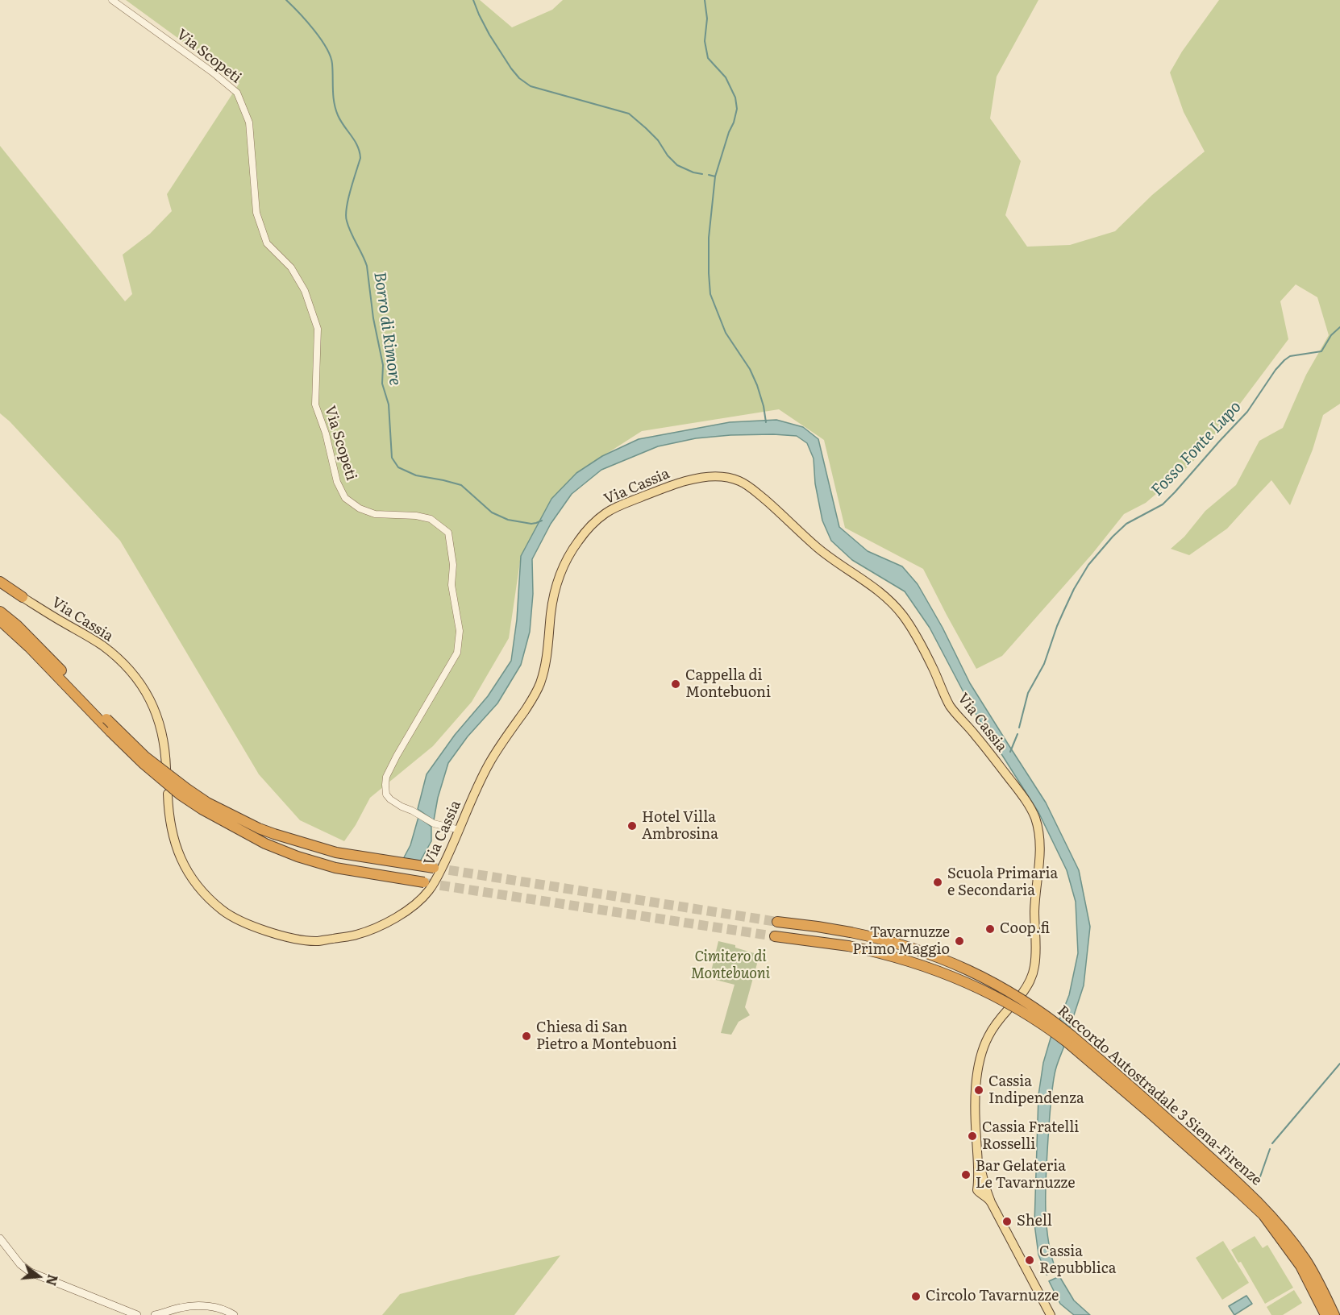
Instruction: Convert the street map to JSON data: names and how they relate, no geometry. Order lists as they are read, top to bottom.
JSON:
{
  "streets": {
    "highway": ["Raccordo Autostradale 3 Siena-Firenze"],
    "main road": ["Via Cassia"],
    "street": ["Via Scopeti"]
  },
  "crossings": [
    ["Via Scopeti", "Via Cassia"]
  ],
  "water": ["Borro di Rimore", "Fosso Fonte Lupo"],
  "parks": ["Cimitero di Montebuoni"],
  "places": [
    "Cappella di Montebuoni",
    "Hotel Villa Ambrosina",
    "Scuola Primaria e Secondaria",
    "Coop.fi",
    "Tavarnuzze Primo Maggio",
    "Chiesa di San Pietro a Montebuoni",
    "Cassia Indipendenza",
    "Cassia Fratelli Rosselli",
    "Bar Gelateria Le Tavarnuzze",
    "Shell",
    "Cassia Repubblica",
    "Circolo Tavarnuzze"
  ],
  "north": "right"
}
